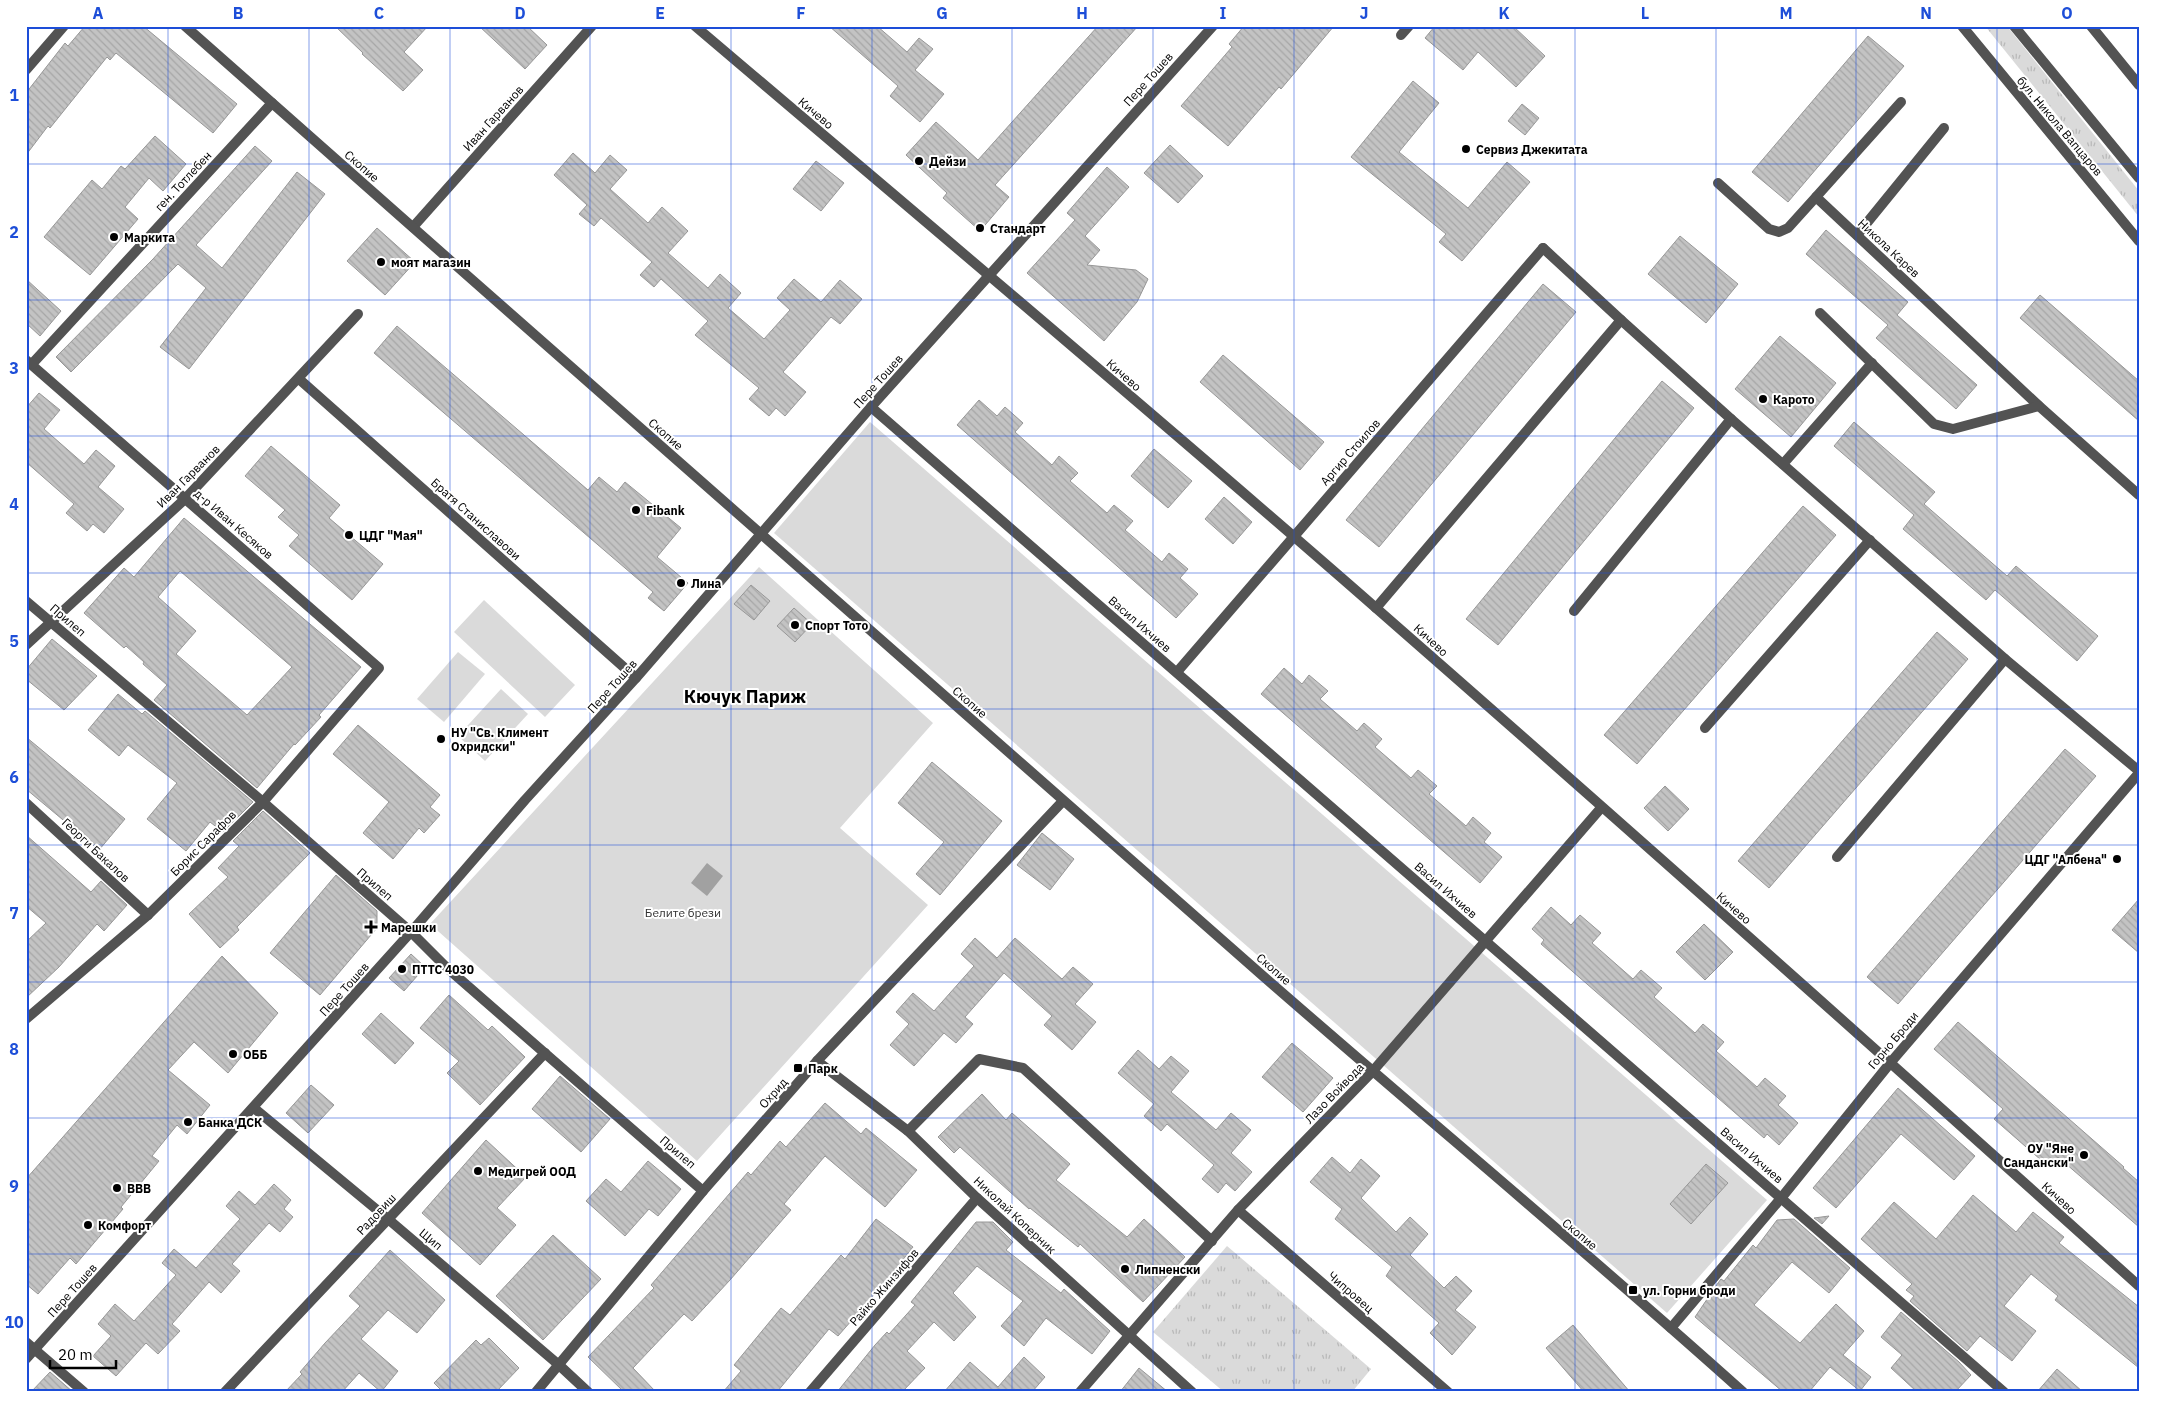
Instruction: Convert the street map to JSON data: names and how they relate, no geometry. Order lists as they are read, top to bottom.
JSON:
{
  "streets": {
    "street": [
      "Пере Тошев",
      "Кичево",
      "Иван Гарванов",
      "бул. Никола Вапцаров",
      "Скопие",
      "ген. Тотлебен",
      "Никола Карев",
      "Аргир Стоилов",
      "Братя Станиславови",
      "д-р Иван Кесяков",
      "Прилеп",
      "Васил Ихчиев",
      "Борис Сарафов",
      "Георги Бакалов",
      "Горно Броди",
      "Охрид",
      "Лазо Войвода",
      "Радовиш",
      "Николай Коперник",
      "Щип",
      "Райко Жинзифов",
      "Чипровец"
    ]
  },
  "crossings": [
    ["Пере Тошев", "Кичево"],
    ["Пере Тошев", "Скопие"],
    ["Пере Тошев", "Братя Станиславови"],
    ["Пере Тошев", "Прилеп"],
    ["Пере Тошев", "Васил Ихчиев"],
    ["Пере Тошев", "Щип"],
    ["Кичево", "Аргир Стоилов"],
    ["Кичево", "Горно Броди"],
    ["Кичево", "Лазо Войвода"],
    ["Иван Гарванов", "Скопие"],
    ["Иван Гарванов", "Братя Станиславови"],
    ["Иван Гарванов", "д-р Иван Кесяков"],
    ["Иван Гарванов", "Прилеп"],
    ["Скопие", "ген. Тотлебен"],
    ["Скопие", "Горно Броди"],
    ["Скопие", "Охрид"],
    ["Скопие", "Лазо Войвода"],
    ["ген. Тотлебен", "д-р Иван Кесяков"],
    ["Аргир Стоилов", "Васил Ихчиев"],
    ["д-р Иван Кесяков", "Борис Сарафов"],
    ["Прилеп", "Борис Сарафов"],
    ["Прилеп", "Охрид"],
    ["Прилеп", "Радовиш"],
    ["Васил Ихчиев", "Горно Броди"],
    ["Васил Ихчиев", "Лазо Войвода"],
    ["Борис Сарафов", "Георги Бакалов"],
    ["Охрид", "Николай Коперник"],
    ["Охрид", "Щип"],
    ["Лазо Войвода", "Николай Коперник"],
    ["Лазо Войвода", "Чипровец"],
    ["Радовиш", "Щип"],
    ["Николай Коперник", "Райко Жинзифов"]
  ],
  "districts": ["Кючук Париж"],
  "parks": ["Белите брези"],
  "places": {
    "other": [
      "Сервиз Джекитата",
      "Дейзи",
      "Стандарт",
      "Маркита",
      "моят магазин",
      "Карото",
      "Fibank",
      "ЦДГ \"Мая\"",
      "Лина",
      "Спорт Тото",
      "НУ \"Св. Климент Охридски\"",
      "ЦДГ \"Албена\"",
      "ПТТС 4030",
      "ОББ",
      "Банка ДСК",
      "ОУ \"Яне Сандански\"",
      "Медигрей ООД",
      "BBB",
      "Комфорт",
      "Липненски"
    ],
    "health": ["Марешки"],
    "transit": ["Парк", "ул. Горни броди"]
  },
  "scale_bar": "20 m",
  "grid": {
    "columns": [
      "A",
      "B",
      "C",
      "D",
      "E",
      "F",
      "G",
      "H",
      "I",
      "J",
      "K",
      "L",
      "M",
      "N",
      "O"
    ],
    "rows": [
      "1",
      "2",
      "3",
      "4",
      "5",
      "6",
      "7",
      "8",
      "9",
      "10"
    ]
  }
}
